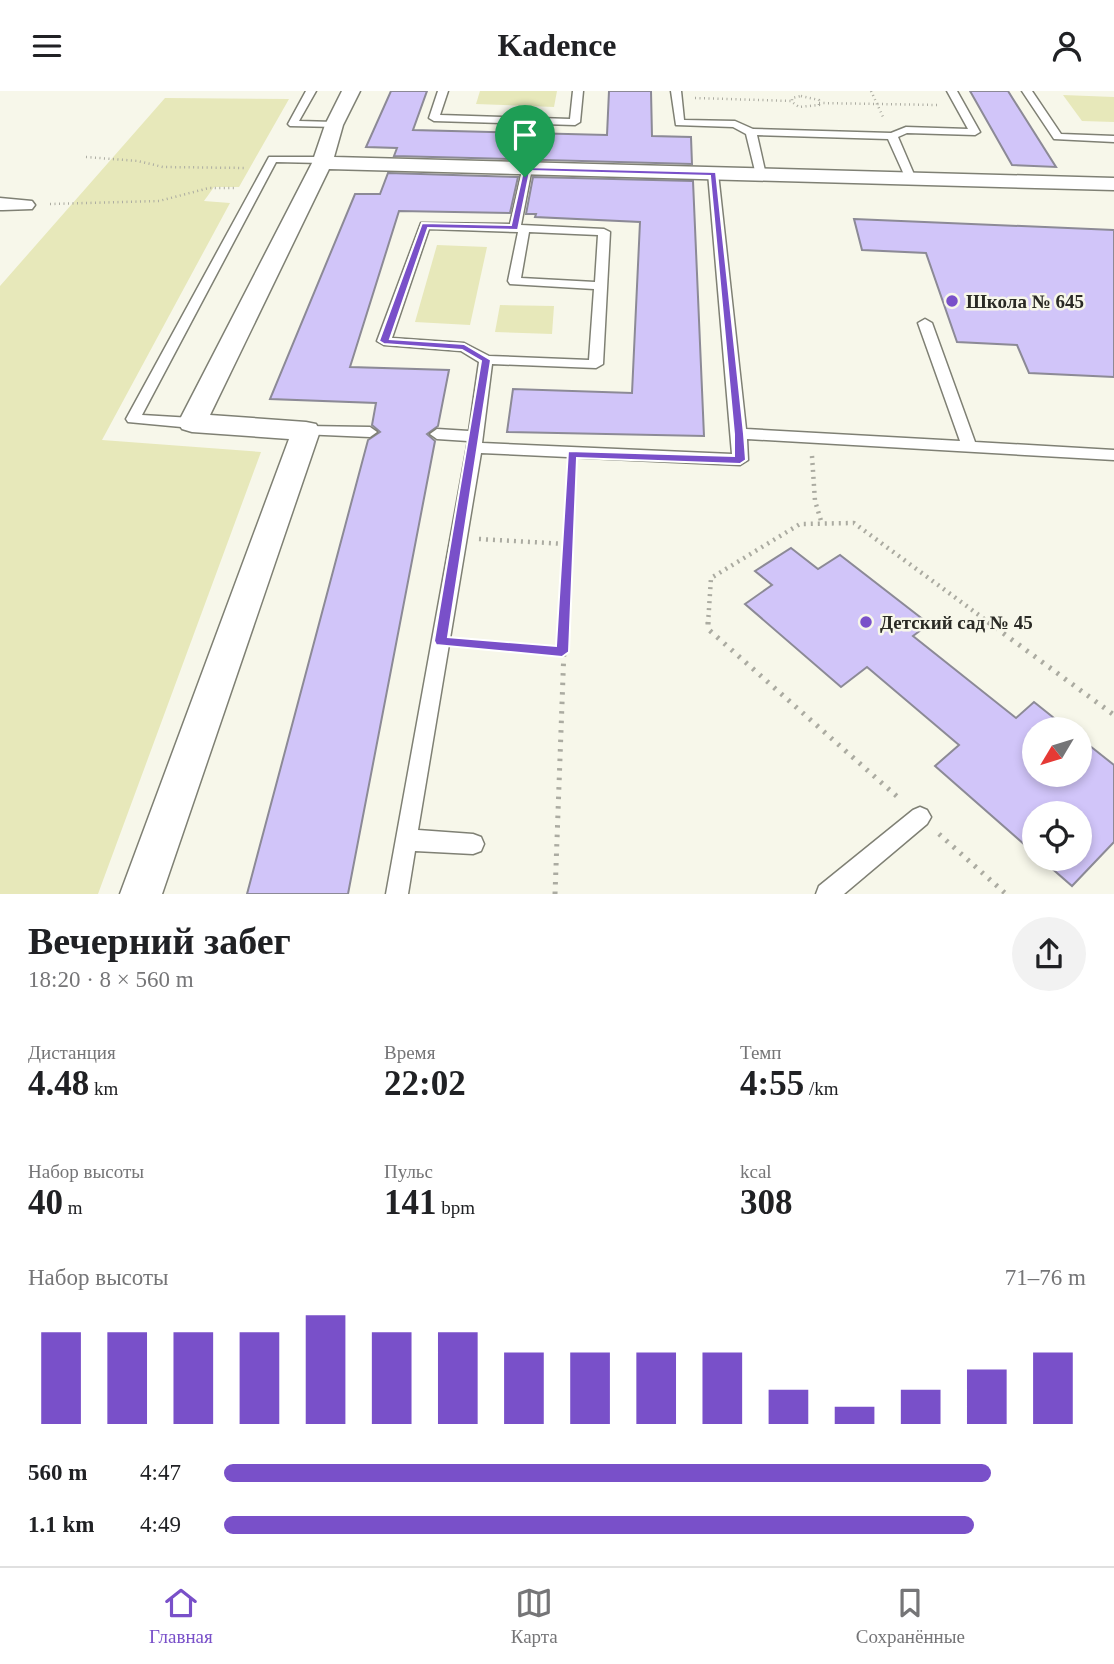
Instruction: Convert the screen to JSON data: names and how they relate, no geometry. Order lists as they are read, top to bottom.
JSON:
{
  "places": ["Школа № 645", "Детский сад № 45"],
  "north": "bottom left",
  "page": {
    "header": "Kadence",
    "heading": ["Вечерний забег", "18:20 · 8 × 560 m"],
    "stats": [
      ["Дистанция", "4.48 km"],
      ["Время", "22:02"],
      ["Темп", "4:55 /km"],
      ["Набор высоты", "40 m"],
      ["Пульс", "141 bpm"],
      ["kcal", "308"]
    ],
    "chart": ["Набор высоты", "71–76 m"],
    "list": [
      {
        "name": "560 m",
        "note": "4:47"
      },
      {
        "name": "1.1 km",
        "note": "4:49"
      }
    ],
    "tabs": ["Главная", "Карта", "Сохранённые"]
  }
}
